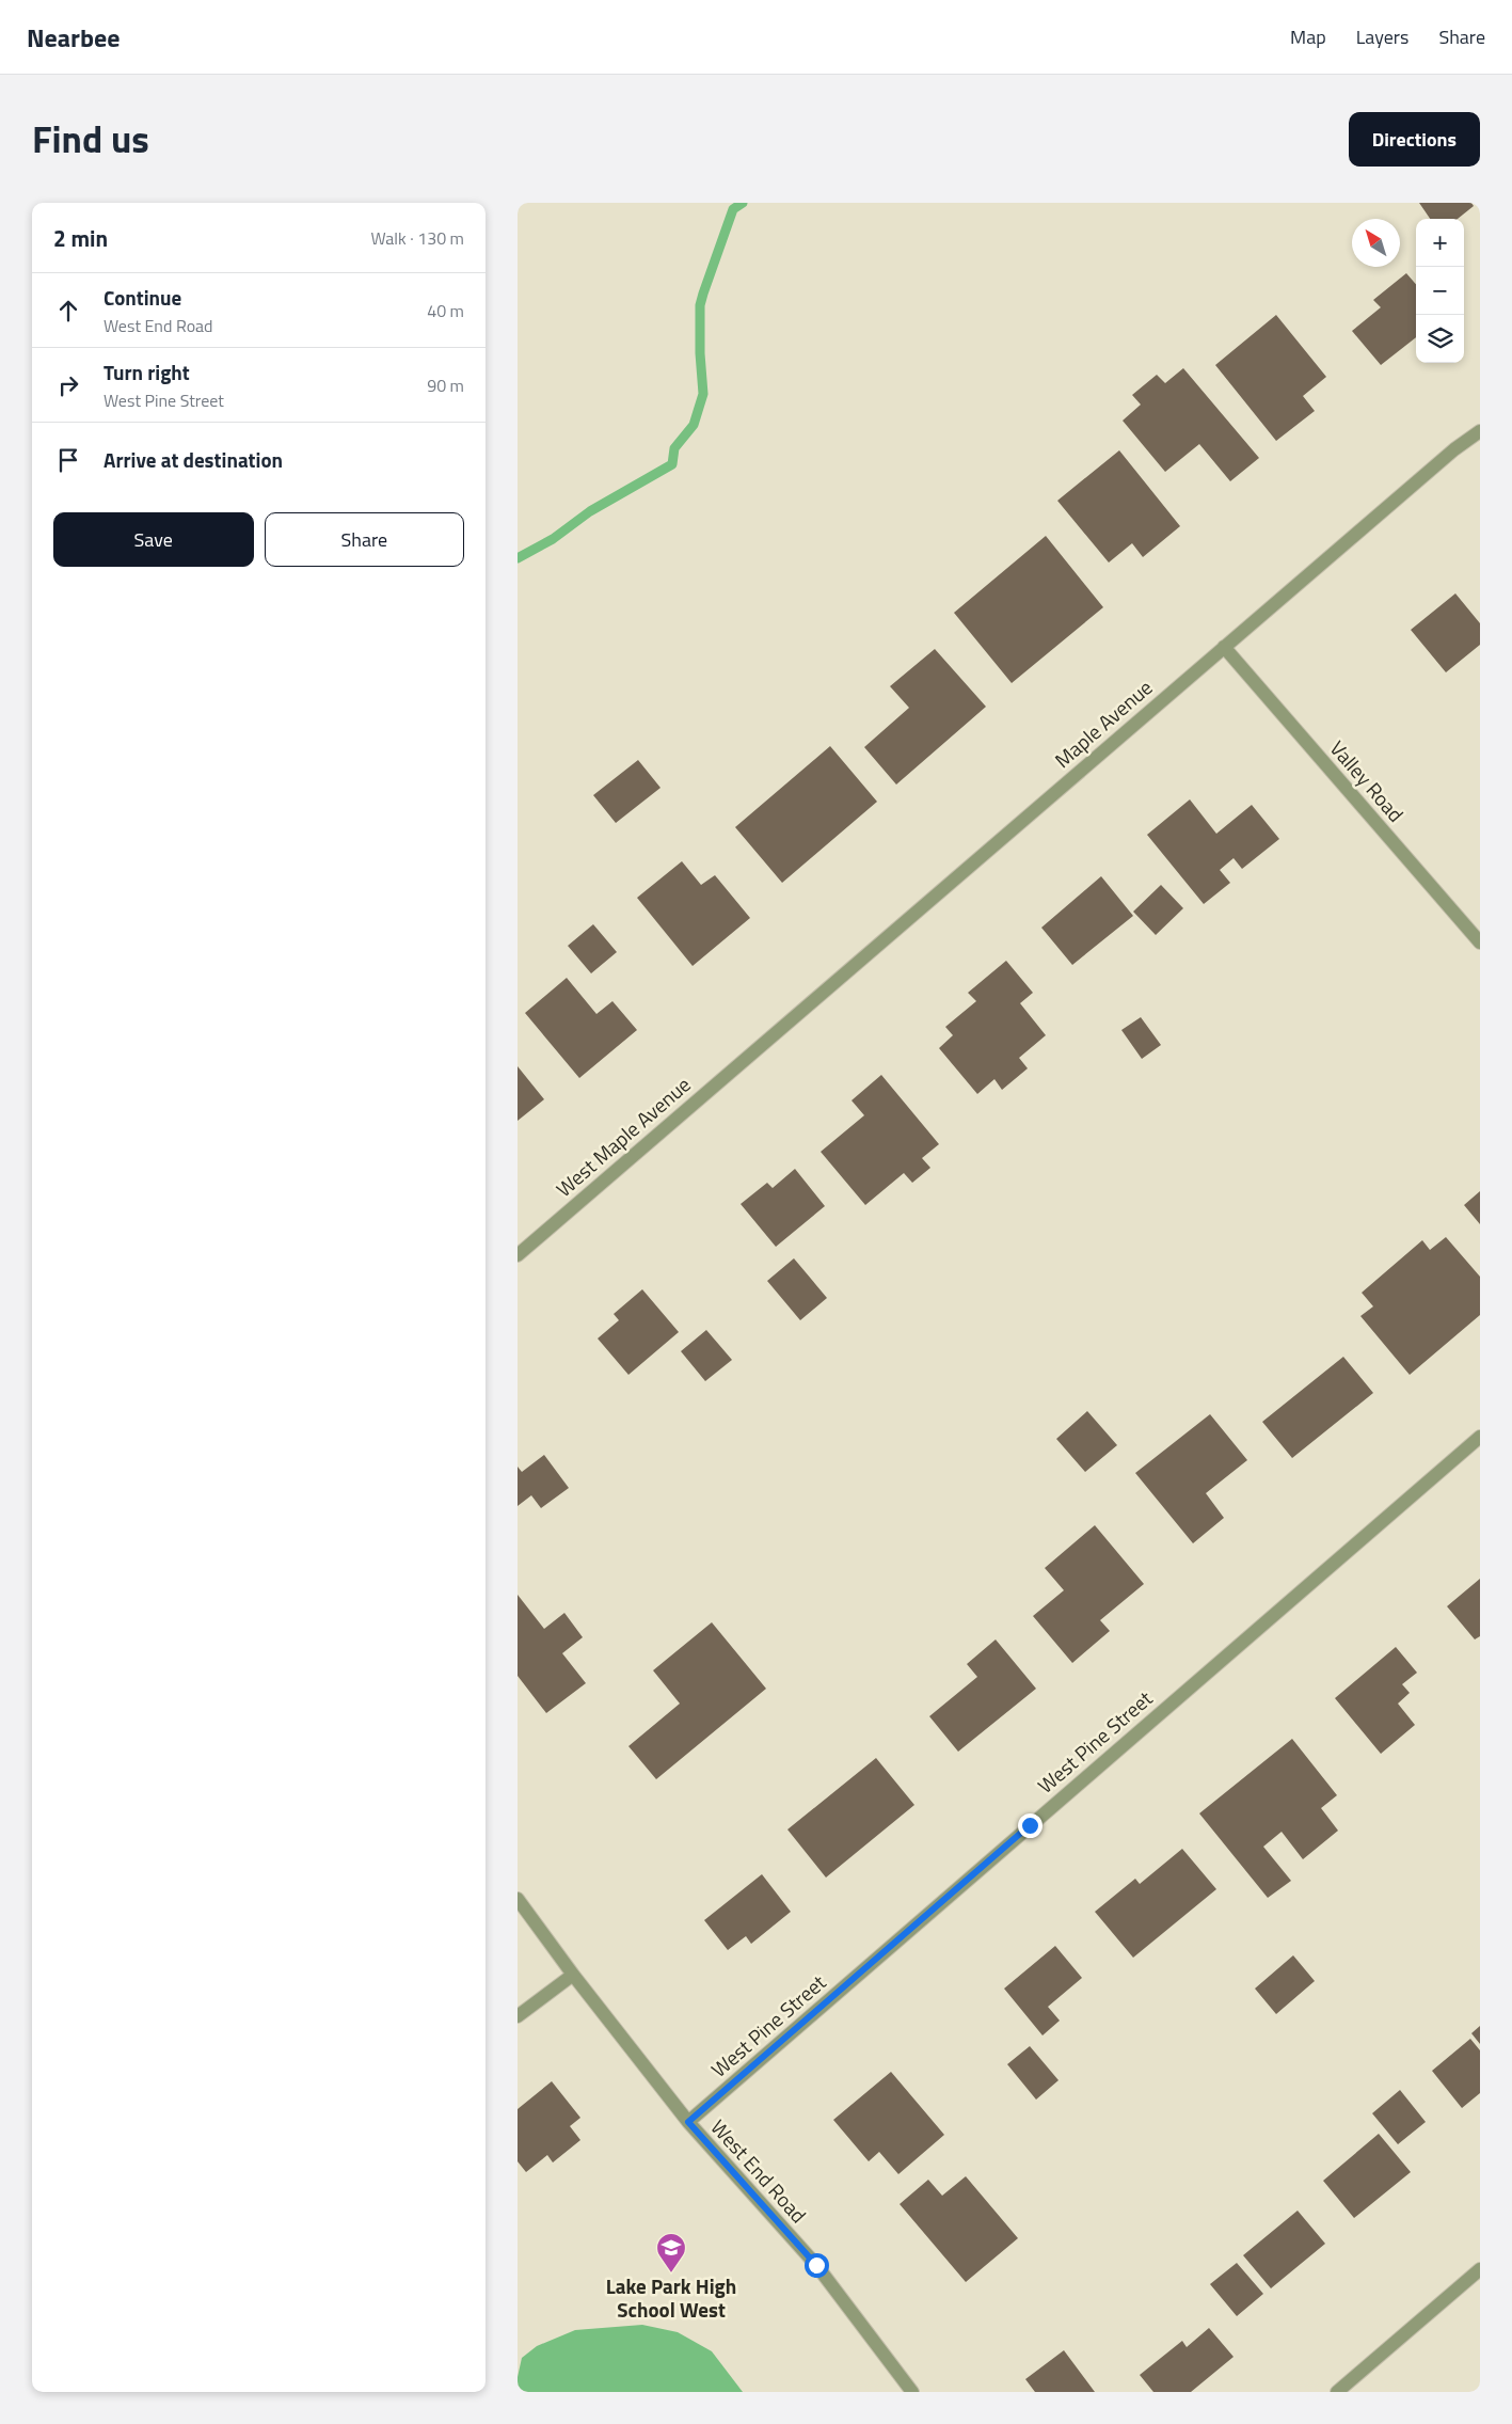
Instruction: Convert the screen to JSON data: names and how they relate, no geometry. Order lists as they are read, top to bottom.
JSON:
{
  "streets": {
    "street": [
      "Maple Avenue",
      "Valley Road",
      "West Maple Avenue",
      "West Pine Street",
      "West End Road"
    ]
  },
  "crossings": [
    ["Maple Avenue", "Valley Road"],
    ["Maple Avenue", "West Maple Avenue"],
    ["West Pine Street", "West End Road"]
  ],
  "places": {
    "school or university": ["Lake Park High School West"]
  },
  "north": "top left",
  "page": {
    "header": "Nearbee",
    "nav": ["Map", "Layers", "Share"],
    "title": "Find us",
    "buttons": [
      "Directions",
      ["Save", "Share"]
    ],
    "heading": ["2 min", "Walk · 130 m"],
    "map_buttons": ["+", "−"],
    "list": [
      ["Continue", "West End Road", "40 m"],
      ["Turn right", "West Pine Street", "90 m"],
      "Arrive at destination"
    ]
  }
}
